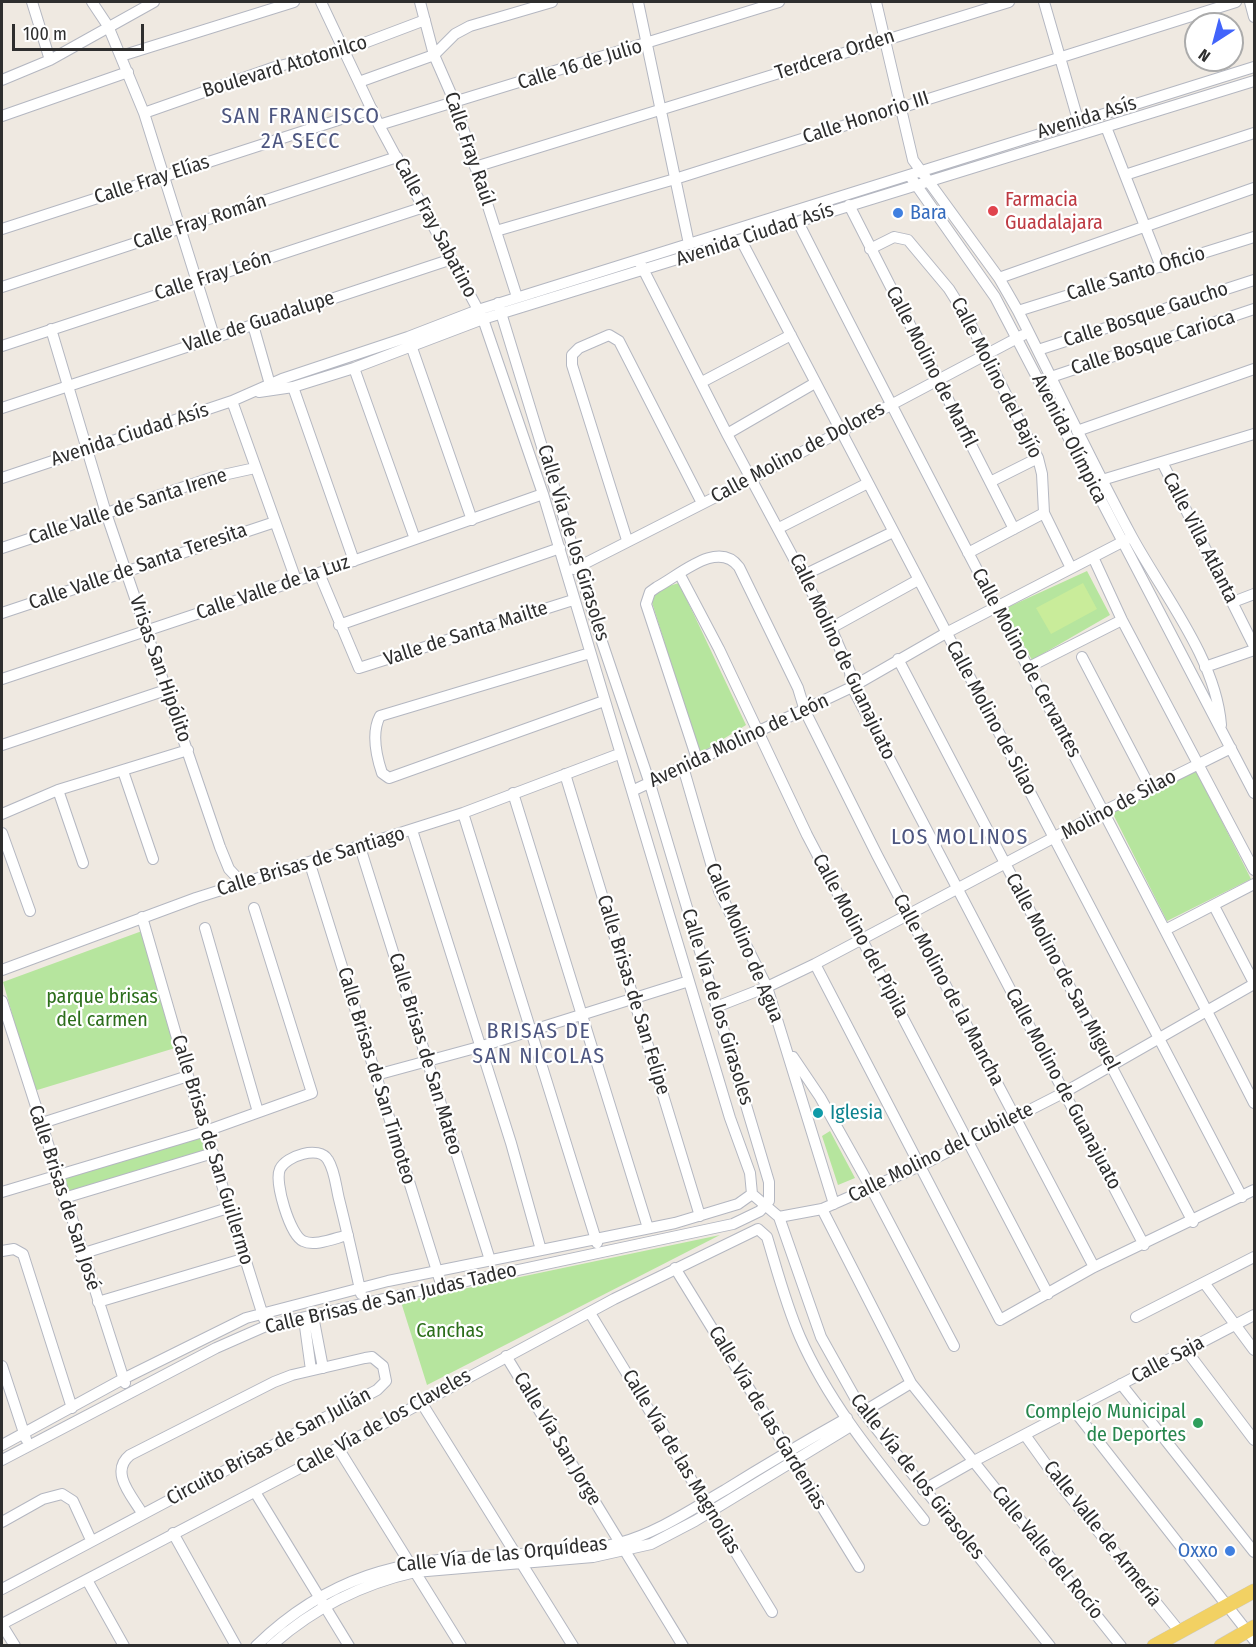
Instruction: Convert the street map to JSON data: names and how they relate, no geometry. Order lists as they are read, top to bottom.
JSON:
{
  "streets": {
    "street": [
      "Terdcera Orden",
      "Calle 16 de Julio",
      "Boulevard Atotonilco",
      "Calle Honorio III",
      "Avenida Asís",
      "Calle Fray Raúl",
      "Calle Fray Elías",
      "Calle Fray Román",
      "Calle Fray Sabatino",
      "Avenida Ciudad Asís",
      "Calle Santo Oficio",
      "Calle Fray León",
      "Calle Bosque Gaucho",
      "Valle de Guadalupe",
      "Calle Bosque Carioca",
      "Calle Molino de Marfil",
      "Calle Molino del Bajío",
      "Avenida Olímpica",
      "Calle Molino de Dolores",
      "Calle Valle de Santa Irene",
      "Calle Villa Atlanta",
      "Calle Vía de los Girasoles",
      "Calle Valle de Santa Teresita",
      "Calle Valle de la Luz",
      "Valle de Santa Mailte",
      "Calle Molino de Guanajuato",
      "Calle Molino de Cervantes",
      "Vrisas San Hipólito",
      "Calle Molino de Silao",
      "Avenida Molino de León",
      "Molino de Silao",
      "Calle Brisas de Santiago",
      "Calle Molino del Pípila",
      "Calle Molino de Agua",
      "Calle Molino de San Miguel",
      "Calle Molino de la Mancha",
      "Calle Brisas de San Felipe",
      "Calle Brisas de San Mateo",
      "Calle Brisas de San Timoteo",
      "Calle Brisas de San Guillermo",
      "Calle Molino del Cubilete",
      "Calle Brisas de San José",
      "Calle Brisas de San Judas Tadeo",
      "Calle Saja",
      "Calle Vía de las Gardenias",
      "Calle Vía de los Claveles",
      "Calle Vía San Jorge",
      "Circuito Brisas de San Julián",
      "Calle Vía de las Magnolias",
      "Calle Valle de Armería",
      "Calle Valle del Rocío",
      "Calle Vía de las Orquídeas"
    ]
  },
  "crossings": [
    ["Terdcera Orden", "Calle Fray Raúl"],
    ["Calle 16 de Julio", "Calle Fray Raúl"],
    ["Calle 16 de Julio", "Calle Fray Sabatino"],
    ["Boulevard Atotonilco", "Calle Fray Raúl"],
    ["Boulevard Atotonilco", "Calle Fray Sabatino"],
    ["Calle Honorio III", "Calle Fray Raúl"],
    ["Avenida Asís", "Avenida Ciudad Asís"],
    ["Avenida Asís", "Avenida Olímpica"],
    ["Calle Fray Raúl", "Avenida Ciudad Asís"],
    ["Calle Fray Elías", "Calle Fray Sabatino"],
    ["Calle Fray Román", "Calle Fray Sabatino"],
    ["Calle Fray Sabatino", "Avenida Ciudad Asís"],
    ["Calle Fray Sabatino", "Calle Fray León"],
    ["Calle Fray Sabatino", "Valle de Guadalupe"],
    ["Calle Fray Sabatino", "Calle Vía de los Girasoles"],
    ["Avenida Ciudad Asís", "Calle Molino de Marfil"],
    ["Avenida Ciudad Asís", "Avenida Olímpica"],
    ["Avenida Ciudad Asís", "Calle Vía de los Girasoles"],
    ["Avenida Ciudad Asís", "Calle Molino de Guanajuato"],
    ["Avenida Ciudad Asís", "Calle Molino de Cervantes"],
    ["Avenida Ciudad Asís", "Vrisas San Hipólito"],
    ["Avenida Ciudad Asís", "Calle Molino de Silao"],
    ["Calle Santo Oficio", "Avenida Olímpica"],
    ["Calle Fray León", "Vrisas San Hipólito"],
    ["Calle Bosque Gaucho", "Avenida Olímpica"],
    ["Valle de Guadalupe", "Vrisas San Hipólito"],
    ["Calle Bosque Carioca", "Avenida Olímpica"],
    ["Calle Molino de Marfil", "Calle Molino del Bajío"],
    ["Calle Molino de Marfil", "Calle Molino de Dolores"],
    ["Calle Molino del Bajío", "Calle Molino de Dolores"],
    ["Calle Molino del Bajío", "Avenida Molino de León"],
    ["Avenida Olímpica", "Calle Molino de Dolores"],
    ["Avenida Olímpica", "Avenida Molino de León"],
    ["Avenida Olímpica", "Molino de Silao"],
    ["Calle Molino de Dolores", "Calle Vía de los Girasoles"],
    ["Calle Molino de Dolores", "Calle Molino de Guanajuato"],
    ["Calle Molino de Dolores", "Calle Molino de Cervantes"],
    ["Calle Molino de Dolores", "Calle Molino de Silao"],
    ["Calle Valle de Santa Irene", "Vrisas San Hipólito"],
    ["Calle Vía de los Girasoles", "Calle Valle de la Luz"],
    ["Calle Vía de los Girasoles", "Valle de Santa Mailte"],
    ["Calle Vía de los Girasoles", "Avenida Molino de León"],
    ["Calle Vía de los Girasoles", "Molino de Silao"],
    ["Calle Vía de los Girasoles", "Calle Brisas de Santiago"],
    ["Calle Vía de los Girasoles", "Calle Molino del Cubilete"],
    ["Calle Vía de los Girasoles", "Calle Brisas de San Judas Tadeo"],
    ["Calle Vía de los Girasoles", "Calle Saja"],
    ["Calle Valle de Santa Teresita", "Vrisas San Hipólito"],
    ["Calle Valle de la Luz", "Vrisas San Hipólito"],
    ["Calle Molino de Guanajuato", "Avenida Molino de León"],
    ["Calle Molino de Guanajuato", "Molino de Silao"],
    ["Calle Molino de Guanajuato", "Calle Molino del Cubilete"],
    ["Calle Molino de Cervantes", "Avenida Molino de León"],
    ["Calle Molino de Cervantes", "Molino de Silao"],
    ["Calle Molino de Cervantes", "Calle Molino del Cubilete"],
    ["Vrisas San Hipólito", "Calle Brisas de Santiago"],
    ["Calle Molino de Silao", "Avenida Molino de León"],
    ["Calle Molino de Silao", "Molino de Silao"],
    ["Calle Molino de Silao", "Calle Molino del Cubilete"],
    ["Avenida Molino de León", "Calle Molino del Pípila"],
    ["Avenida Molino de León", "Calle Molino de Agua"],
    ["Avenida Molino de León", "Calle Molino de San Miguel"],
    ["Avenida Molino de León", "Calle Molino de la Mancha"],
    ["Molino de Silao", "Calle Molino del Pípila"],
    ["Molino de Silao", "Calle Molino de Agua"],
    ["Molino de Silao", "Calle Molino de San Miguel"],
    ["Molino de Silao", "Calle Molino de la Mancha"],
    ["Calle Brisas de Santiago", "Calle Brisas de San Felipe"],
    ["Calle Brisas de Santiago", "Calle Brisas de San Mateo"],
    ["Calle Brisas de Santiago", "Calle Brisas de San Timoteo"],
    ["Calle Brisas de Santiago", "Calle Brisas de San Guillermo"],
    ["Calle Molino del Pípila", "Calle Molino de la Mancha"],
    ["Calle Molino del Pípila", "Calle Molino del Cubilete"],
    ["Calle Molino de Agua", "Calle Molino del Cubilete"],
    ["Calle Molino de San Miguel", "Calle Molino del Cubilete"],
    ["Calle Molino de la Mancha", "Calle Molino del Cubilete"],
    ["Calle Brisas de San Felipe", "Calle Brisas de San Judas Tadeo"],
    ["Calle Brisas de San Mateo", "Calle Brisas de San Judas Tadeo"],
    ["Calle Brisas de San Timoteo", "Calle Brisas de San Judas Tadeo"],
    ["Calle Brisas de San Guillermo", "Calle Brisas de San Judas Tadeo"],
    ["Calle Molino del Cubilete", "Calle Valle del Rocío"],
    ["Calle Brisas de San José", "Calle Brisas de San Judas Tadeo"],
    ["Calle Saja", "Calle Valle de Armería"],
    ["Calle Saja", "Calle Valle del Rocío"],
    ["Calle Vía de las Gardenias", "Calle Vía de los Claveles"],
    ["Calle Vía de las Gardenias", "Calle Vía de las Orquídeas"],
    ["Calle Vía de los Claveles", "Calle Vía San Jorge"],
    ["Calle Vía de los Claveles", "Calle Vía de las Magnolias"],
    ["Calle Vía de los Claveles", "Calle Vía de las Orquídeas"],
    ["Calle Vía San Jorge", "Calle Vía de las Orquídeas"],
    ["Calle Vía de las Magnolias", "Calle Vía de las Orquídeas"]
  ],
  "districts": ["SAN FRANCISCO 2A SECC", "LOS MOLINOS", "BRISAS DE SAN NICOLAS"],
  "parks": ["parque brisas del carmen", "Canchas"],
  "places": [
    "Farmacia Guadalajara",
    "Bara",
    "Iglesia",
    "Complejo Municipal de Deportes",
    "Oxxo"
  ],
  "scale_bar": "100 m",
  "north": "bottom left"
}
